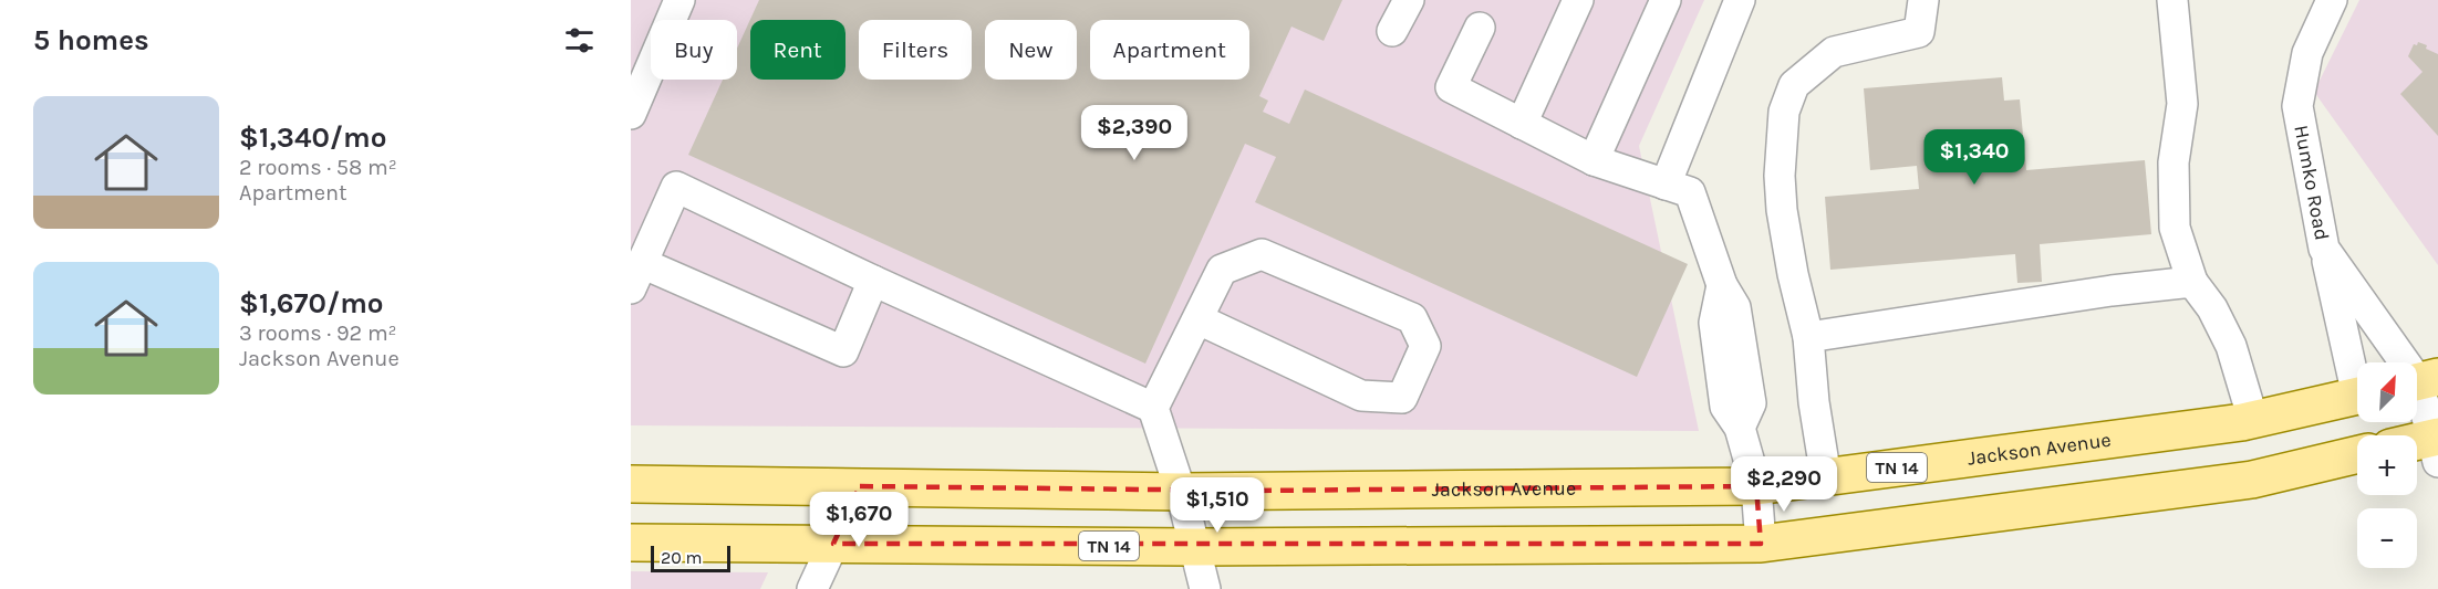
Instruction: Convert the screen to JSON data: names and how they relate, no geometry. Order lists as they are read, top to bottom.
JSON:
{
  "streets": {
    "main road": ["Jackson Avenue", "TN 14"],
    "street": ["Humko Road"]
  },
  "scale_bar": "20 m",
  "north": "top right",
  "page": {
    "heading": "5 homes",
    "chip": [
      "Buy",
      "Rent",
      "Filters",
      "New",
      "Apartment"
    ],
    "list": [
      {
        "name": "$1,340/mo",
        "note": "2 rooms · 58 m² · Apartment"
      },
      {
        "name": "$1,670/mo",
        "note": "3 rooms · 92 m² · Jackson Avenue"
      }
    ],
    "price": [
      "$2,390",
      "$1,340",
      "$2,290",
      "$1,510",
      "$1,670"
    ],
    "map_buttons": ["+", "−"],
    "scale": "20 m"
  }
}
